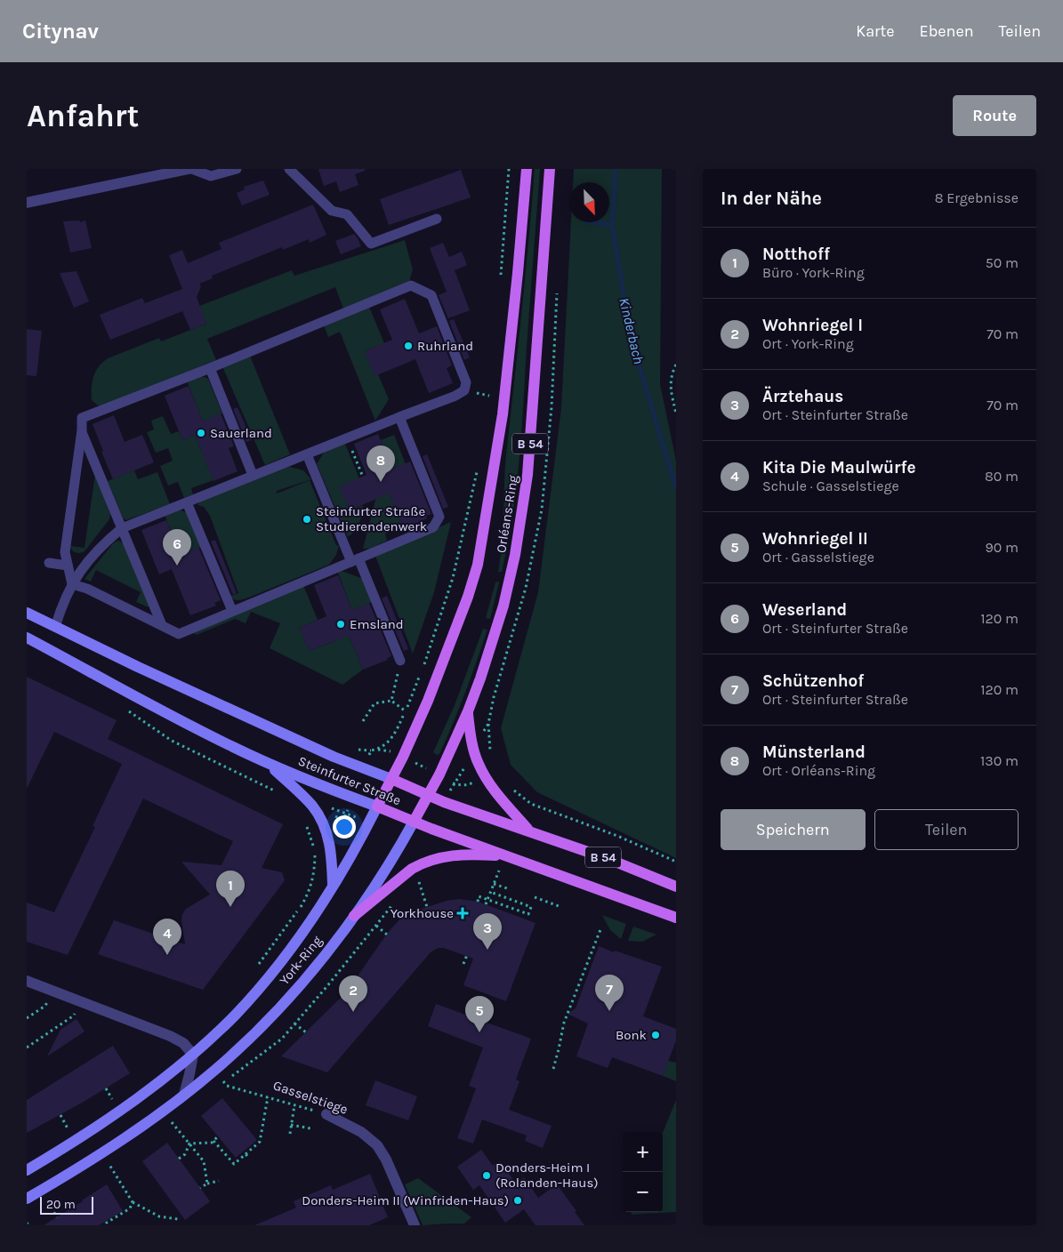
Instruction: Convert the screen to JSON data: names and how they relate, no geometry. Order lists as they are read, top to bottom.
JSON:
{
  "streets": {
    "main road": [
      "B 54",
      "Orléans-Ring",
      "Steinfurter Straße",
      "York-Ring"
    ],
    "street": ["Gasselstiege"]
  },
  "crossings": [
    ["B 54", "Orléans-Ring"],
    ["B 54", "Steinfurter Straße"],
    ["B 54", "York-Ring"],
    ["Orléans-Ring", "Steinfurter Straße"],
    ["Orléans-Ring", "York-Ring"],
    ["Steinfurter Straße", "York-Ring"]
  ],
  "water": ["Kinderbach"],
  "places": {
    "other": [
      "Ruhrland",
      "Sauerland",
      "Steinfurter Straße Studierendenwerk",
      "Emsland",
      "Bonk",
      "Donders-Heim I (Rolanden-Haus)",
      "Donders-Heim II (Winfriden-Haus)"
    ],
    "health": ["Yorkhouse"]
  },
  "scale_bar": "20 m",
  "north": "bottom right",
  "page": {
    "header": "Citynav",
    "nav": ["Karte", "Ebenen", "Teilen"],
    "buttons": [
      "Route",
      ["Speichern", "Teilen"]
    ],
    "title": "Anfahrt",
    "heading": ["In der Nähe", "8 Ergebnisse"],
    "list": [
      {
        "mark": "1",
        "name": "Notthoff",
        "note": "Büro · York-Ring",
        "value": "50 m"
      },
      {
        "mark": "2",
        "name": "Wohnriegel I",
        "note": "Ort · York-Ring",
        "value": "70 m"
      },
      {
        "mark": "3",
        "name": "Ärztehaus",
        "note": "Ort · Steinfurter Straße",
        "value": "70 m"
      },
      {
        "mark": "4",
        "name": "Kita Die Maulwürfe",
        "note": "Schule · Gasselstiege",
        "value": "80 m"
      },
      {
        "mark": "5",
        "name": "Wohnriegel II",
        "note": "Ort · Gasselstiege",
        "value": "90 m"
      },
      {
        "mark": "6",
        "name": "Weserland",
        "note": "Ort · Steinfurter Straße",
        "value": "120 m"
      },
      {
        "mark": "7",
        "name": "Schützenhof",
        "note": "Ort · Steinfurter Straße",
        "value": "120 m"
      },
      {
        "mark": "8",
        "name": "Münsterland",
        "note": "Ort · Orléans-Ring",
        "value": "130 m"
      }
    ],
    "pins": [
      "8",
      "6",
      "1",
      "3",
      "4",
      "7",
      "2",
      "5"
    ],
    "map_buttons": ["+", "−"],
    "scale": "20 m"
  }
}
